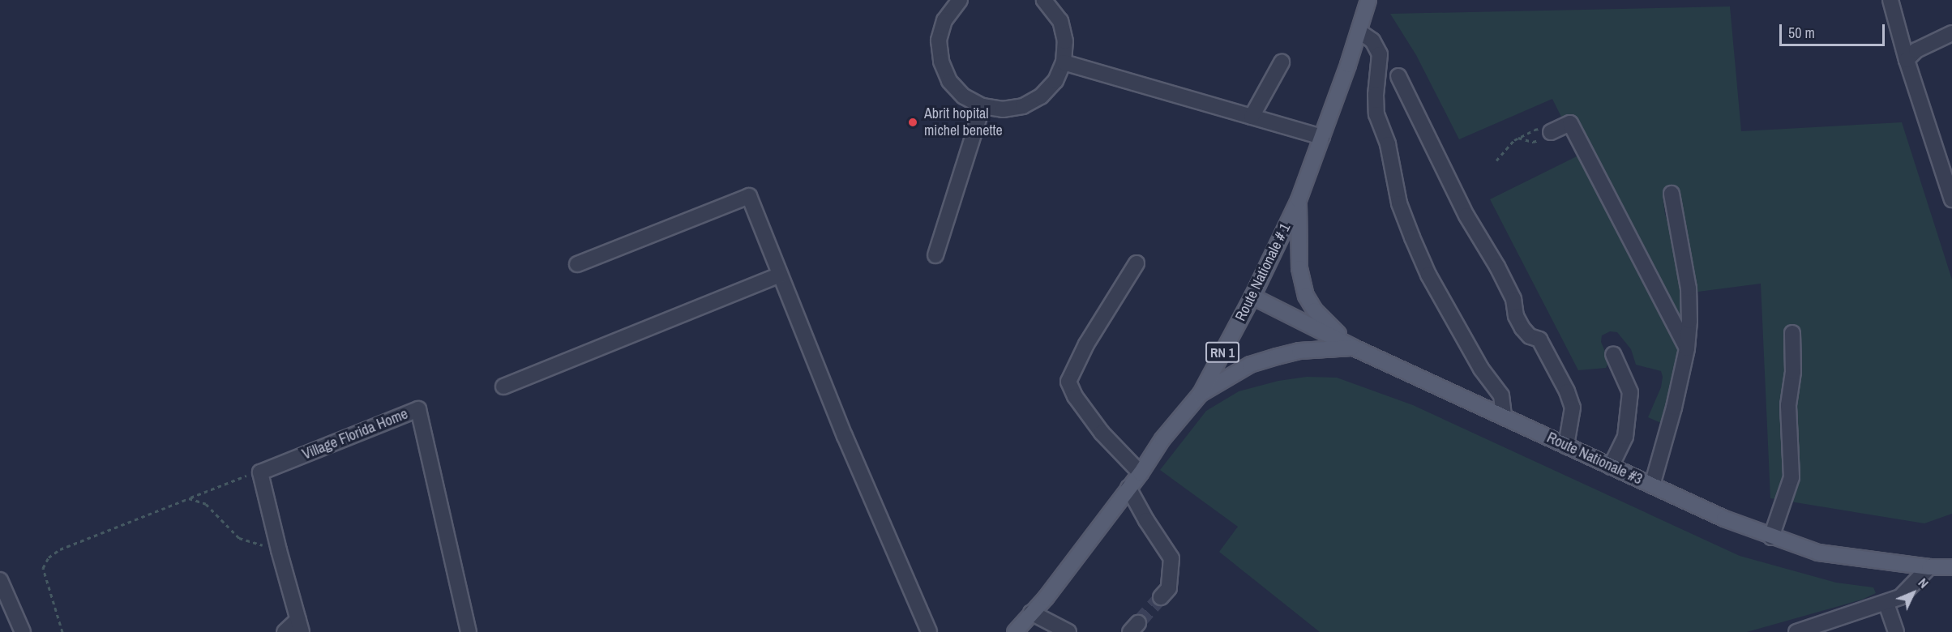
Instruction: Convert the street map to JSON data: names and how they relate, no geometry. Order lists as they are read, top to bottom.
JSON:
{
  "streets": {
    "main road": ["Route Nationale # 1", "RN 1", "Route Nationale #3"],
    "street": ["Village Florida Home"]
  },
  "crossings": [
    ["Route Nationale # 1", "Route Nationale #3"]
  ],
  "places": ["Abrit hopital michel benette"],
  "scale_bar": "50 m",
  "north": "top right"
}
